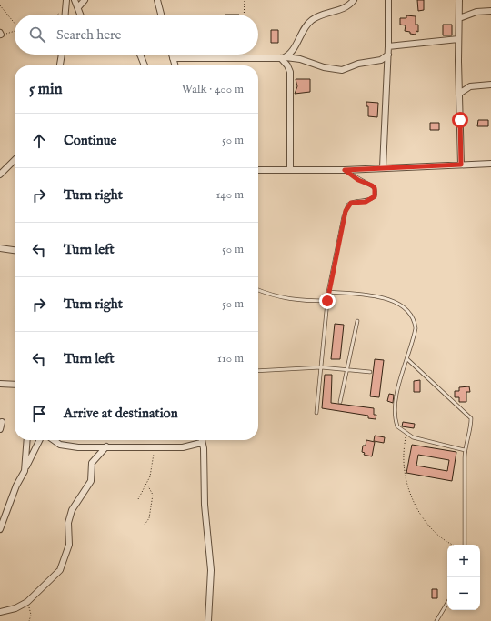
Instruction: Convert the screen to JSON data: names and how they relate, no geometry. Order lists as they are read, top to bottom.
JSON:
{
  "page": {
    "search": "Search here",
    "heading": ["5 min", "Walk · 400 m"],
    "list": [
      ["Continue", "50 m"],
      ["Turn right", "140 m"],
      ["Turn left", "50 m"],
      ["Turn right", "50 m"],
      ["Turn left", "110 m"],
      "Arrive at destination"
    ],
    "map_buttons": ["+", "−"]
  }
}
